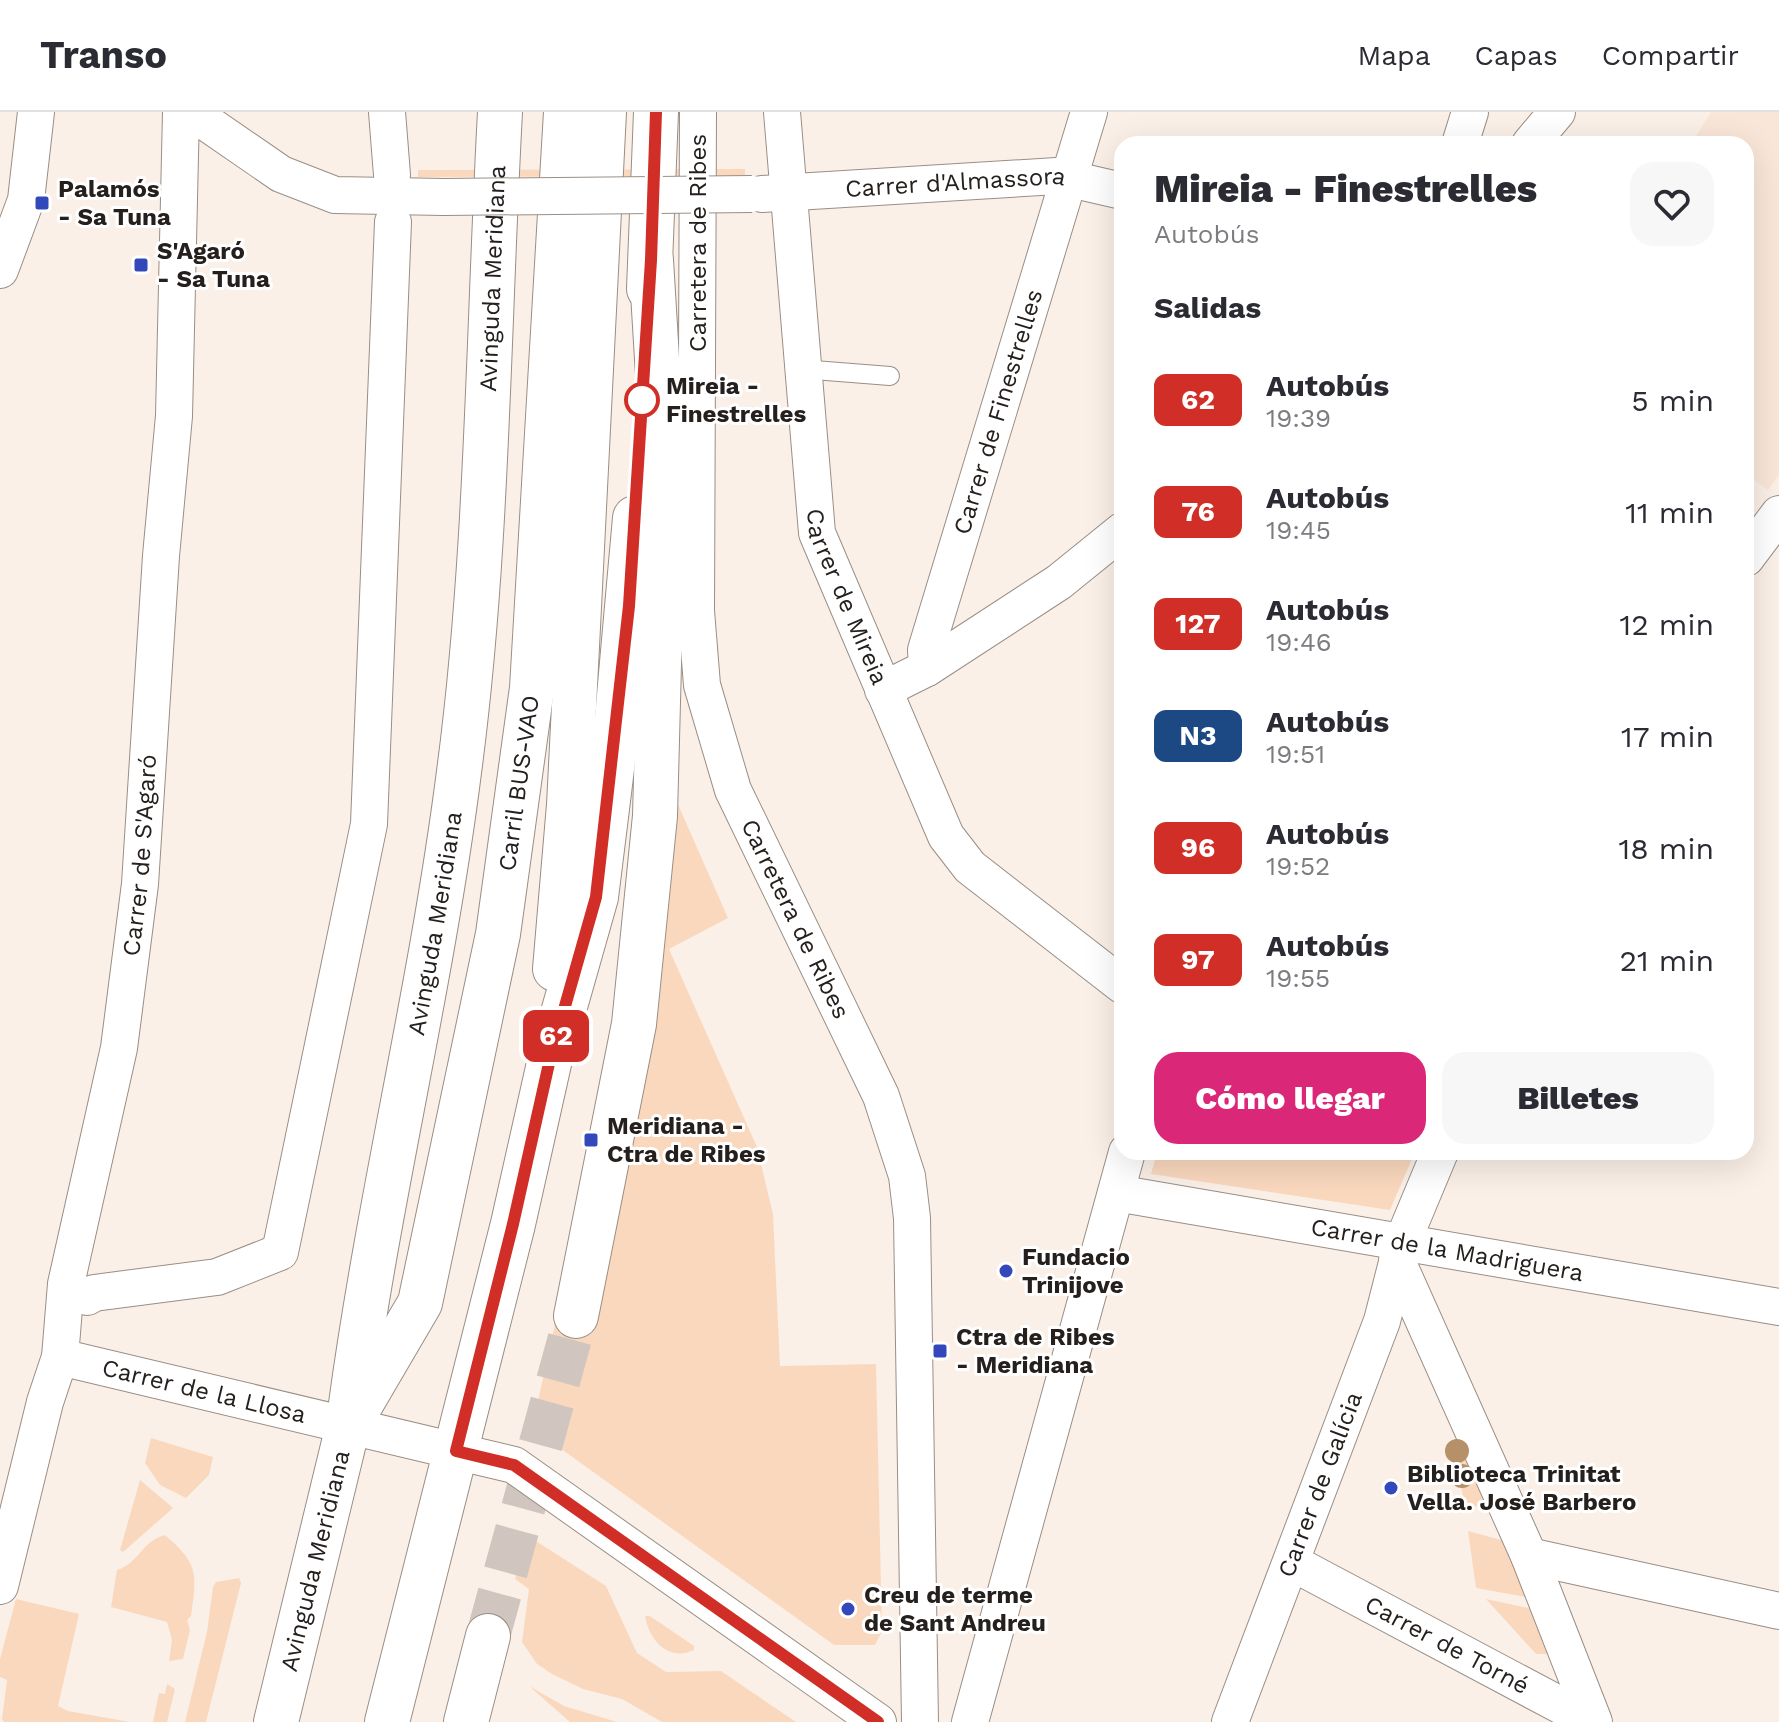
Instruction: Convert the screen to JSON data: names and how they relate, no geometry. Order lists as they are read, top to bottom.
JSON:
{
  "streets": {
    "main road": ["Avinguda Meridiana", "Carril BUS-VAO"],
    "street": [
      "Carrer d'Almassora",
      "Carretera de Ribes",
      "Carrer de Finestrelles",
      "Carrer de Mireia",
      "Carrer de S'Agaró",
      "Carrer de la Madriguera",
      "Carrer de la Llosa",
      "Carrer de Galícia",
      "Carrer de Torné"
    ]
  },
  "crossings": [
    ["Carrer d'Almassora", "Carrer de Finestrelles"],
    ["Carrer d'Almassora", "Carrer de Mireia"],
    ["Avinguda Meridiana", "Carril BUS-VAO"],
    ["Avinguda Meridiana", "Carrer de la Llosa"],
    ["Carril BUS-VAO", "Carrer de la Llosa"],
    ["Carrer de S'Agaró", "Carrer de la Llosa"],
    ["Carrer de la Madriguera", "Carrer de Galícia"],
    ["Carrer de la Madriguera", "Carrer de Torné"],
    ["Carrer de Galícia", "Carrer de Torné"]
  ],
  "places": {
    "transit": [
      "Palamós - Sa Tuna",
      "S'Agaró - Sa Tuna",
      "Meridiana - Ctra de Ribes",
      "Ctra de Ribes - Meridiana"
    ],
    "other": [
      "Mireia - Finestrelles",
      "Fundacio Trinijove",
      "Biblioteca Trinitat Vella. José Barbero",
      "Creu de terme de Sant Andreu"
    ]
  },
  "lines": ["bus line 62"],
  "page": {
    "header": "Transo",
    "nav": ["Mapa", "Capas", "Compartir"],
    "on_map": "62",
    "heading": [
      ["Mireia - Finestrelles", "Autobús"],
      "Salidas"
    ],
    "list": [
      {
        "mark": "62",
        "name": "Autobús",
        "note": "19:39",
        "value": "5 min"
      },
      {
        "mark": "76",
        "name": "Autobús",
        "note": "19:45",
        "value": "11 min"
      },
      {
        "mark": "127",
        "name": "Autobús",
        "note": "19:46",
        "value": "12 min"
      },
      {
        "mark": "N3",
        "name": "Autobús",
        "note": "19:51",
        "value": "17 min"
      },
      {
        "mark": "96",
        "name": "Autobús",
        "note": "19:52",
        "value": "18 min"
      },
      {
        "mark": "97",
        "name": "Autobús",
        "note": "19:55",
        "value": "21 min"
      }
    ],
    "buttons": ["Cómo llegar", "Billetes"]
  }
}
